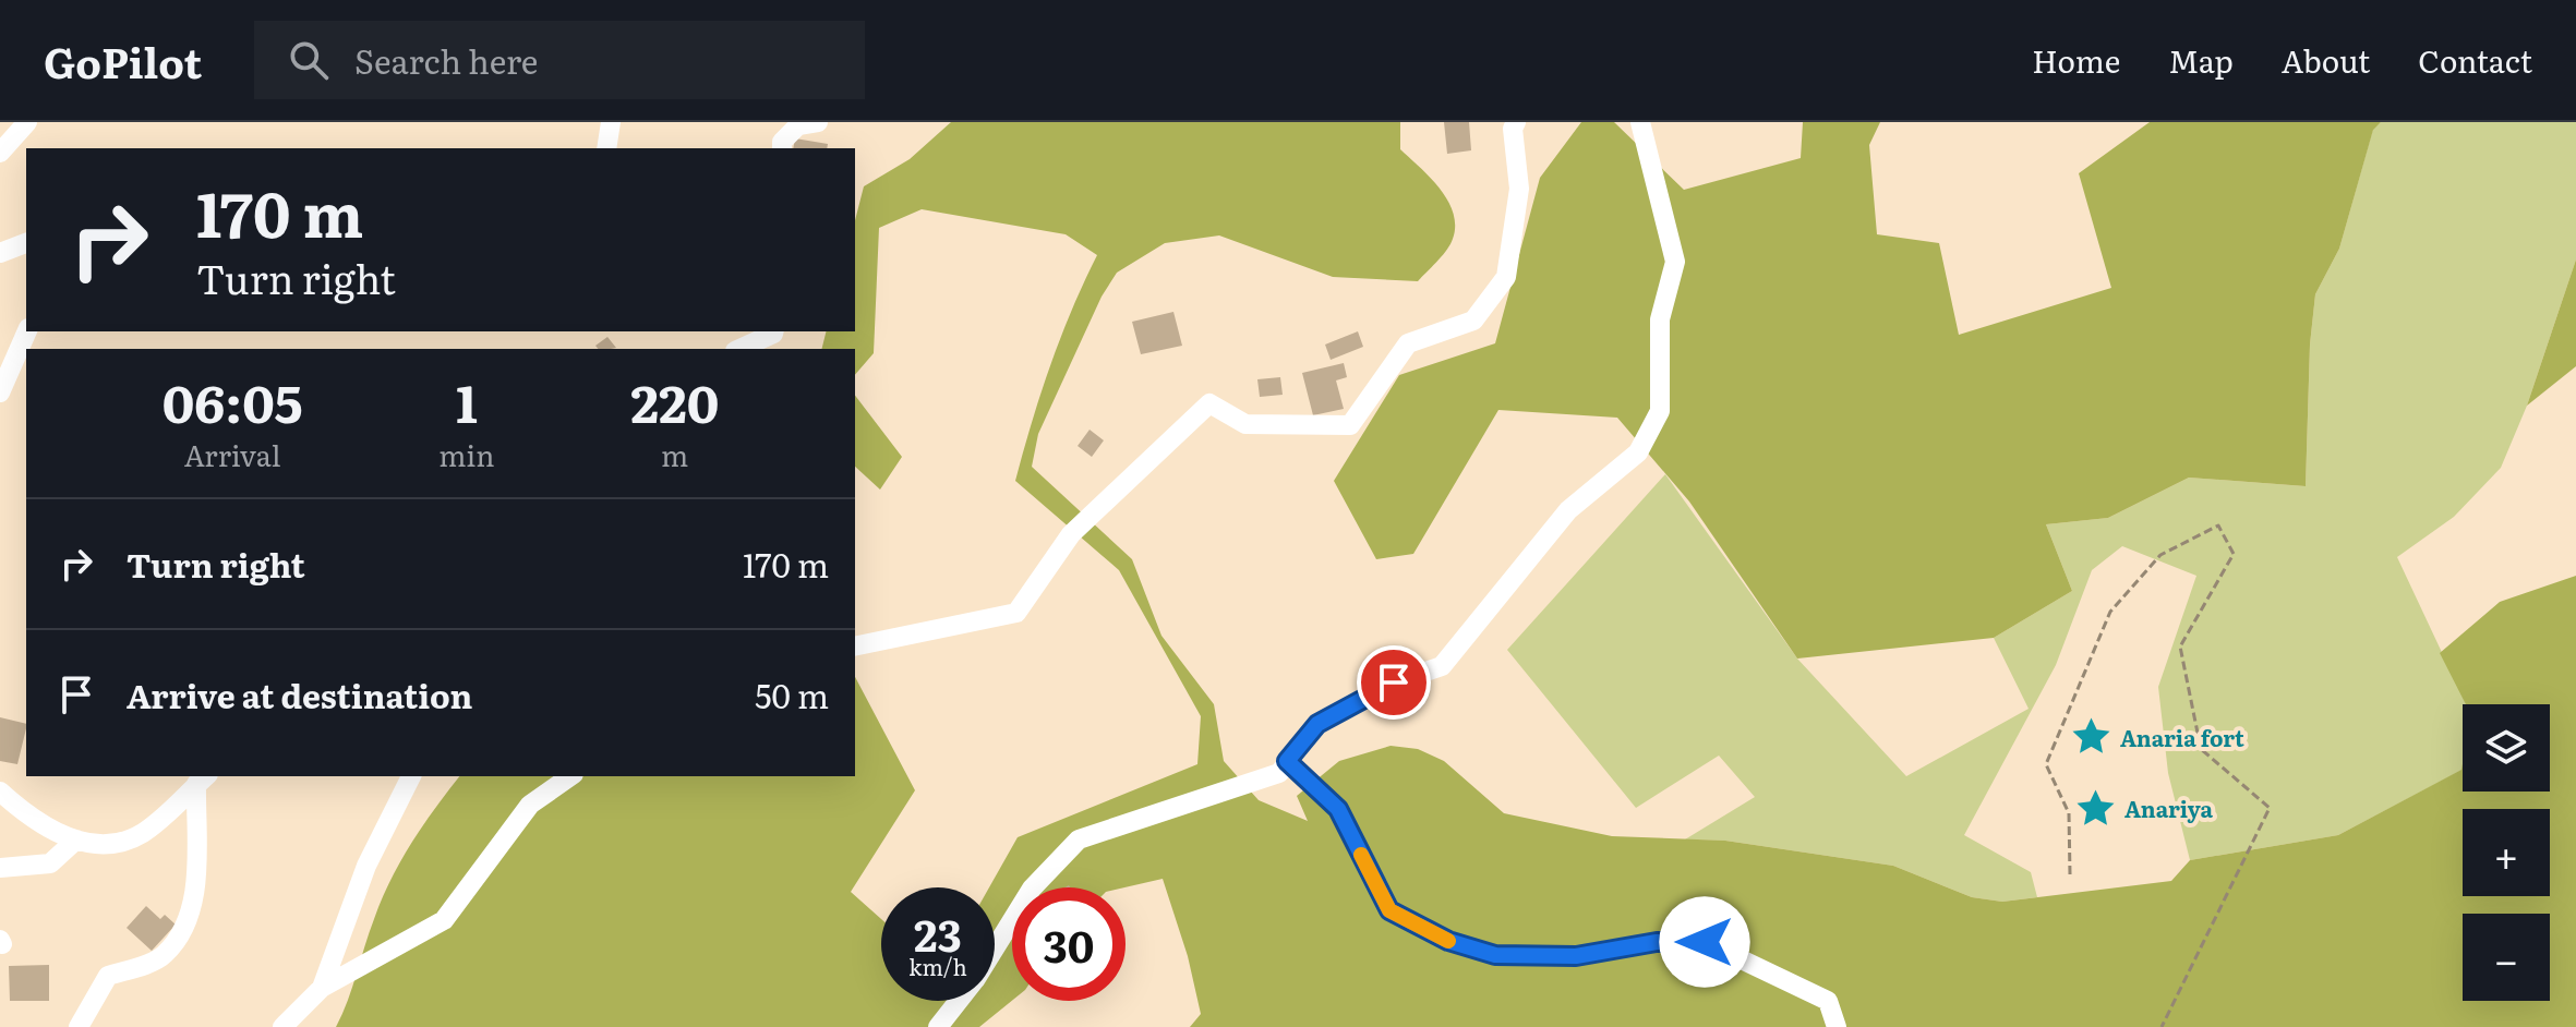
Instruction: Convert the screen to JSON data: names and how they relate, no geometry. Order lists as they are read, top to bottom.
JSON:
{
  "places": {
    "place": ["Anaria fort", "Anariya"]
  },
  "page": {
    "header": "GoPilot",
    "search": "Search here",
    "nav": [
      "Home",
      "Map",
      "About",
      "Contact"
    ],
    "turn": ["170 m", "Turn right"],
    "eta": [
      "06:05",
      "Arrival",
      "1",
      "min",
      "220",
      "m"
    ],
    "list": [
      {
        "name": "Turn right",
        "value": "170 m"
      },
      {
        "name": "Arrive at destination",
        "value": "50 m"
      }
    ],
    "map_buttons": ["+", "−"],
    "speed": "23 km/h",
    "limit": "30"
  }
}
